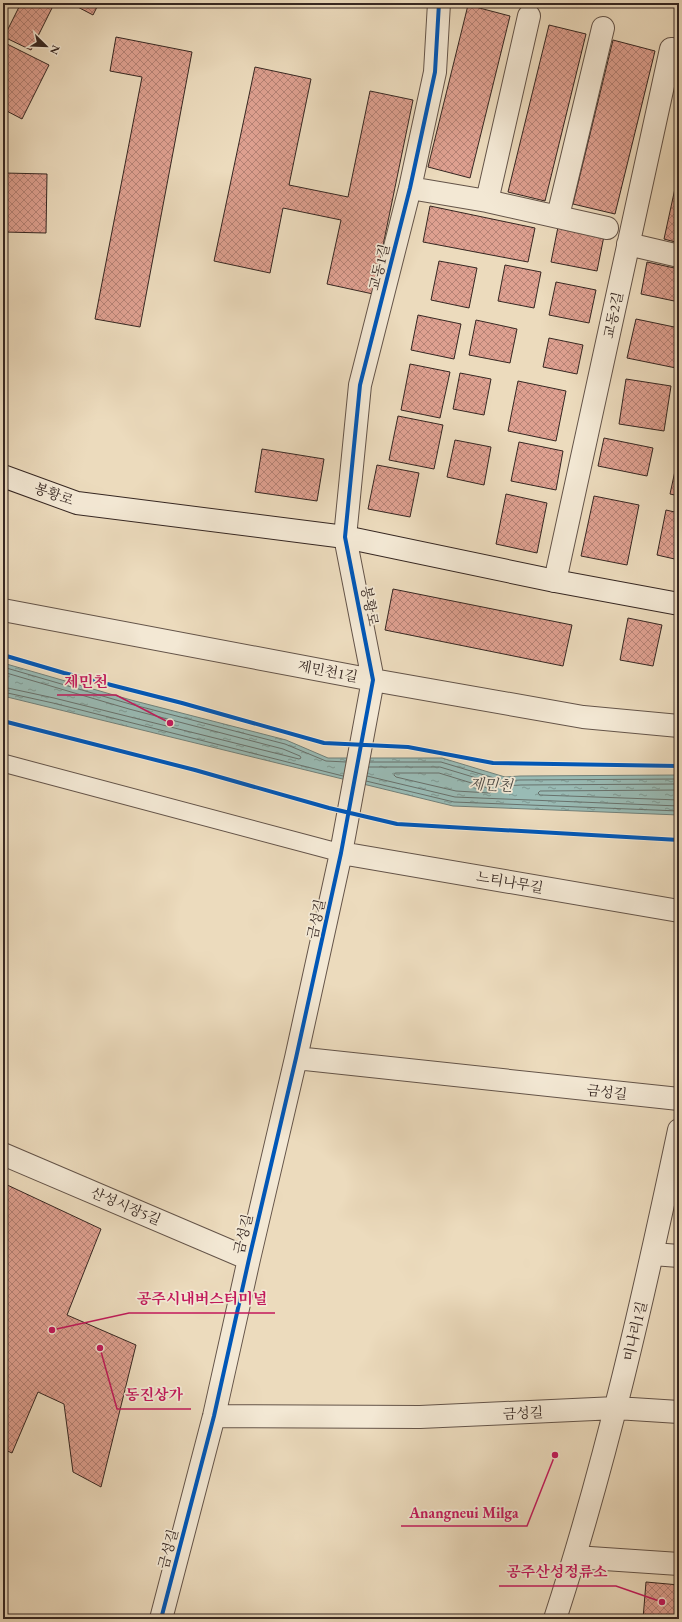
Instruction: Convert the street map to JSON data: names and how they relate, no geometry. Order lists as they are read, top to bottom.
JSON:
{
  "streets": {
    "street": [
      "교동1길",
      "교동2길",
      "봉황로",
      "제민천1길",
      "느티나무길",
      "금성길",
      "산성시장5길",
      "미나리1길"
    ]
  },
  "crossings": [
    ["교동1길", "봉황로"],
    ["교동2길", "봉황로"],
    ["봉황로", "제민천1길"],
    ["봉황로", "금성길"],
    ["제민천1길", "금성길"],
    ["느티나무길", "금성길"],
    ["금성길", "산성시장5길"],
    ["금성길", "미나리1길"]
  ],
  "water": ["제민천"],
  "places": [
    "제민천",
    "공주시내버스터미널",
    "동진상가",
    "Anangneui Milga",
    "공주산성정류소"
  ],
  "north": "bottom right"
}
